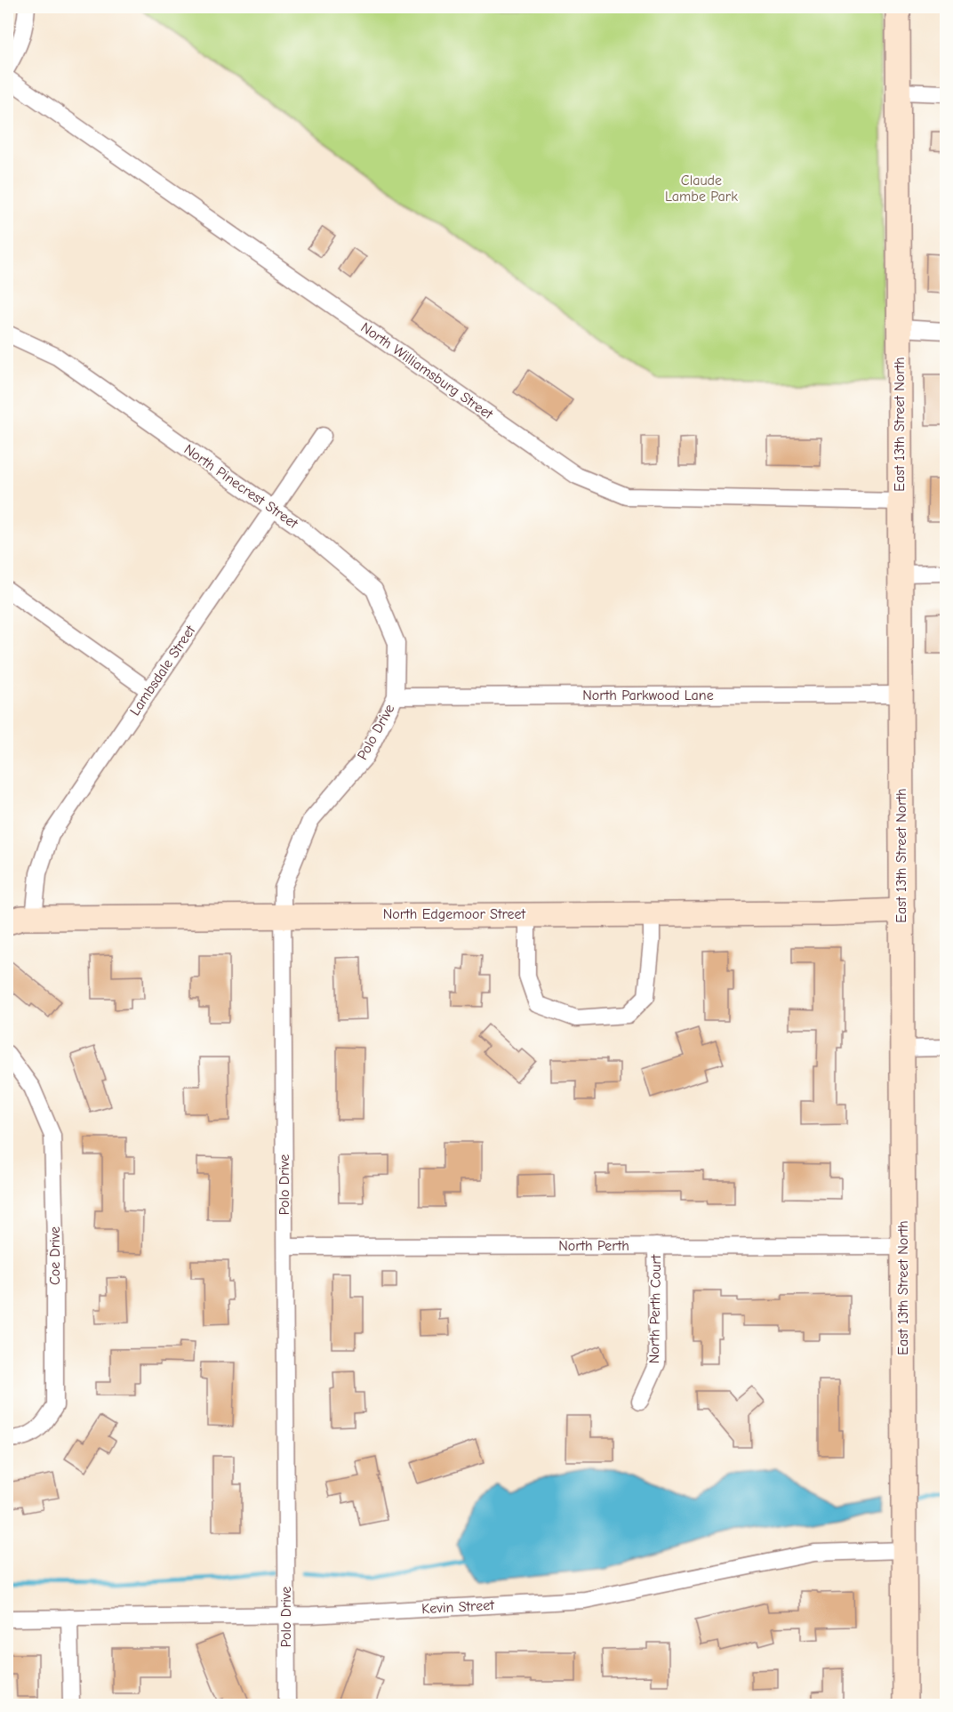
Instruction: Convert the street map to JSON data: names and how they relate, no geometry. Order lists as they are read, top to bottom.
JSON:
{
  "streets": {
    "main road": ["East 13th Street North", "North Edgemoor Street"],
    "street": [
      "North Williamsburg Street",
      "North Pinecrest Street",
      "Lambsdale Street",
      "North Parkwood Lane",
      "Polo Drive",
      "North Perth",
      "Coe Drive",
      "North Perth Court",
      "Kevin Street"
    ]
  },
  "crossings": [
    ["North Williamsburg Street", "East 13th Street North"],
    ["East 13th Street North", "North Parkwood Lane"],
    ["East 13th Street North", "North Edgemoor Street"],
    ["East 13th Street North", "North Perth"],
    ["East 13th Street North", "Kevin Street"],
    ["North Pinecrest Street", "Lambsdale Street"],
    ["North Pinecrest Street", "North Parkwood Lane"],
    ["North Pinecrest Street", "Polo Drive"],
    ["Lambsdale Street", "North Edgemoor Street"],
    ["North Parkwood Lane", "Polo Drive"],
    ["Polo Drive", "North Edgemoor Street"],
    ["Polo Drive", "North Perth"],
    ["Polo Drive", "Kevin Street"],
    ["North Perth", "North Perth Court"]
  ],
  "parks": ["Claude Lambe Park"]
}
